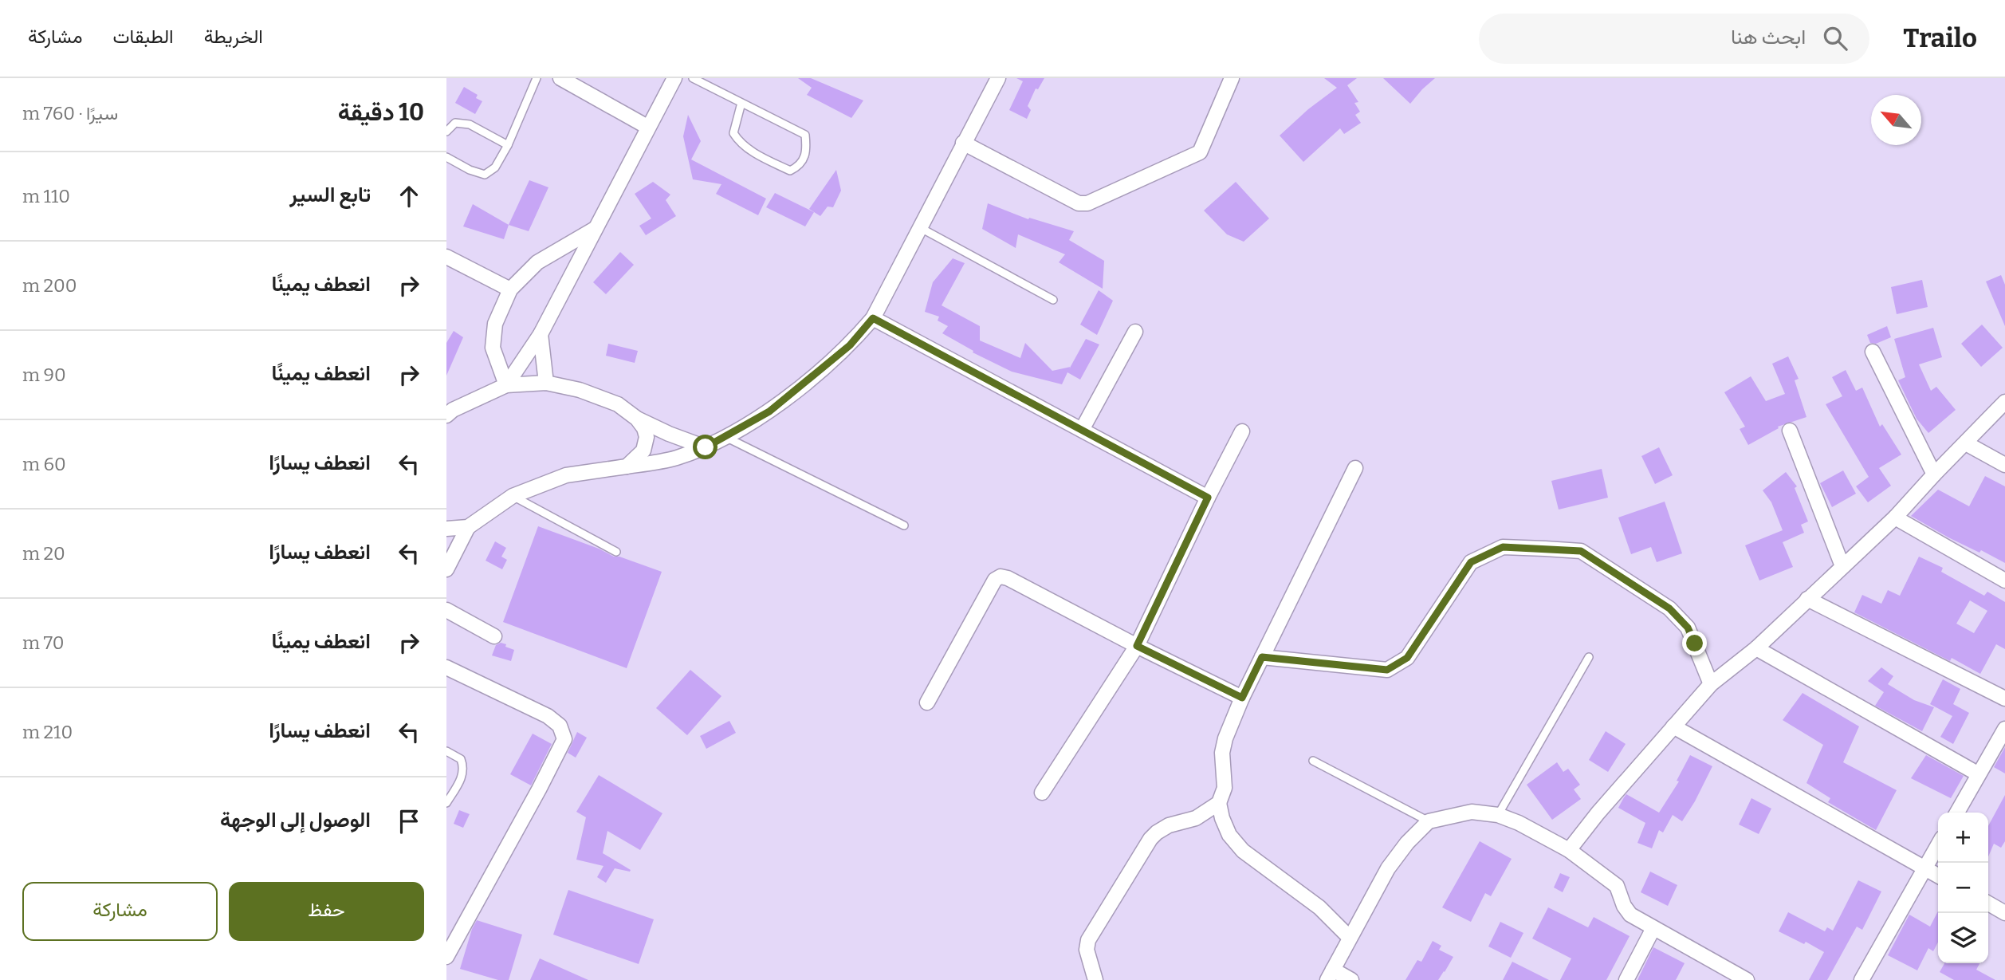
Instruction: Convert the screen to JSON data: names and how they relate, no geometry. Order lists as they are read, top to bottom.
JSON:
{
  "north": "top left",
  "page": {
    "header": "Trailo",
    "search": "ابحث هنا",
    "nav": ["الخريطة", "الطبقات", "مشاركة"],
    "heading": ["10 دقيقة", "سيرًا · 760 m"],
    "list": [
      ["تابع السير", "110 m"],
      ["انعطف يمينًا", "200 m"],
      ["انعطف يمينًا", "90 m"],
      ["انعطف يسارًا", "60 m"],
      ["انعطف يسارًا", "20 m"],
      ["انعطف يمينًا", "70 m"],
      ["انعطف يسارًا", "210 m"],
      "الوصول إلى الوجهة"
    ],
    "map_buttons": ["+", "−"],
    "buttons": ["حفظ", "مشاركة"]
  }
}
